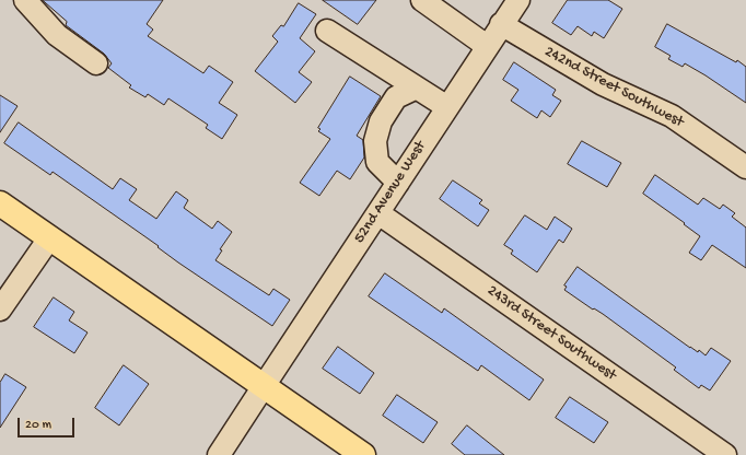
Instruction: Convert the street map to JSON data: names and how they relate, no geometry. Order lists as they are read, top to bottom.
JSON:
{
  "streets": {
    "street": ["242nd Street Southwest", "52nd Avenue West", "243rd Street Southwest"]
  },
  "crossings": [
    ["242nd Street Southwest", "52nd Avenue West"],
    ["52nd Avenue West", "243rd Street Southwest"]
  ],
  "scale_bar": "20 m"
}
